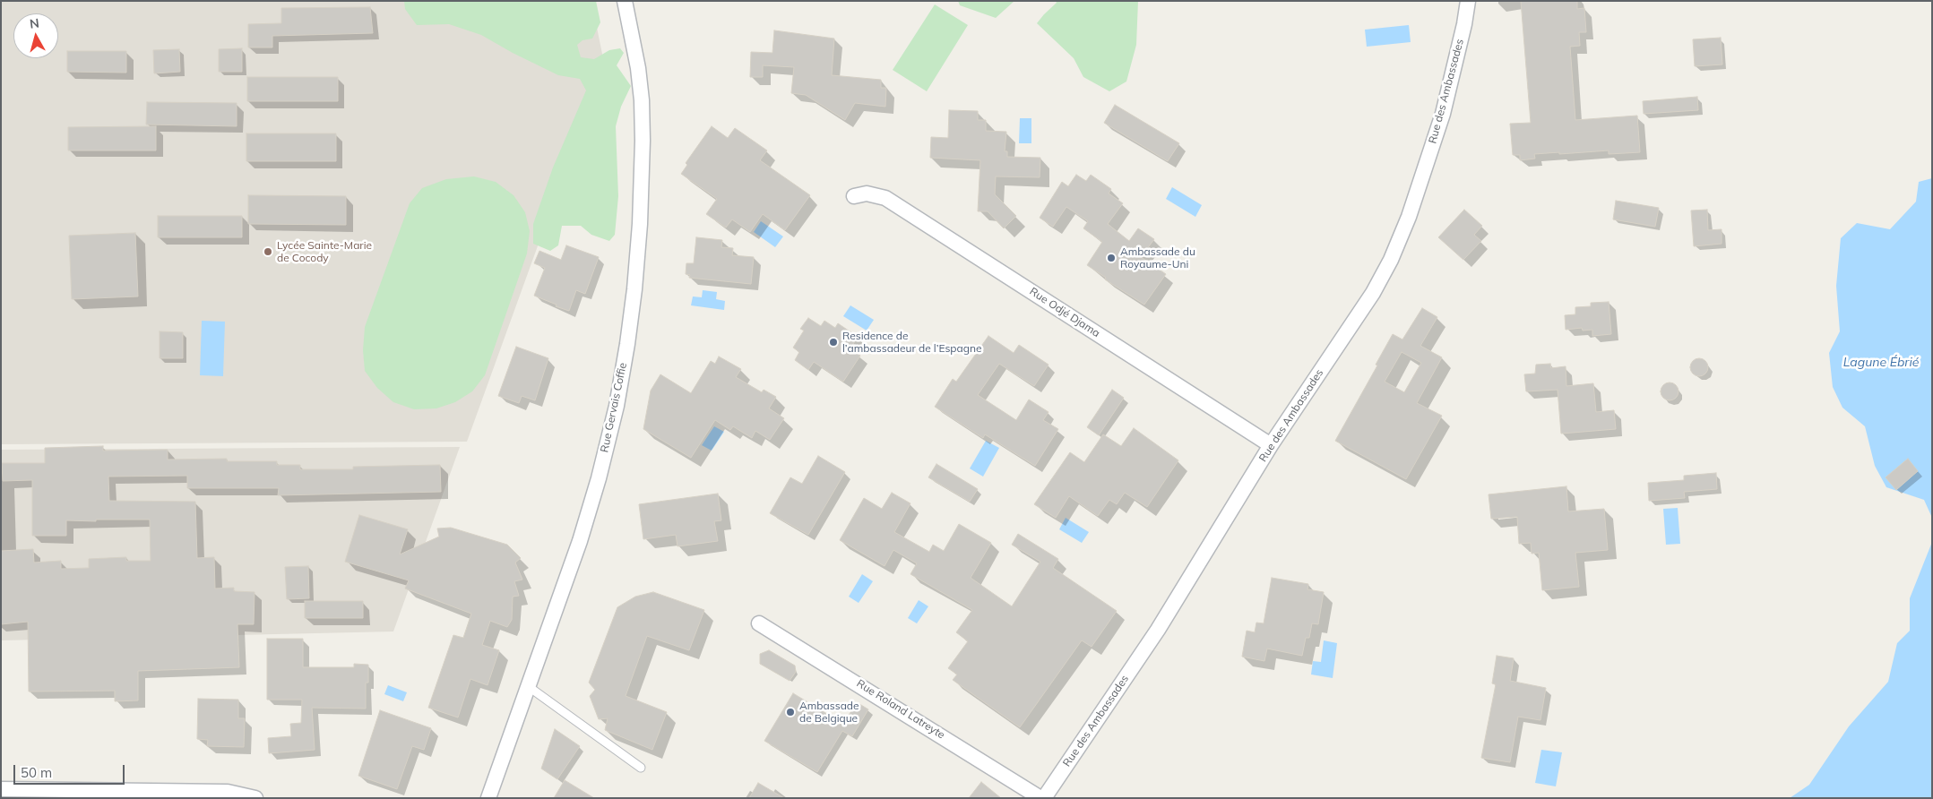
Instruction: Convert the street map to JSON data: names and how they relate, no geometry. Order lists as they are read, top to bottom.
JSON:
{
  "streets": {
    "street": [
      "Rue des Ambassades",
      "Rue Odjé Djama",
      "Rue Gervais Coffie",
      "Rue Roland Latreyte"
    ]
  },
  "crossings": [
    ["Rue des Ambassades", "Rue Odjé Djama"],
    ["Rue des Ambassades", "Rue Roland Latreyte"]
  ],
  "water": ["Lagune Ébrié"],
  "places": [
    "Lycée Sainte-Marie de Cocody",
    "Ambassade du Royaume-Uni",
    "Residence de l’ambassadeur de l’Espagne",
    "Ambassade de Belgique"
  ],
  "scale_bar": "50 m",
  "north": "top"
}
